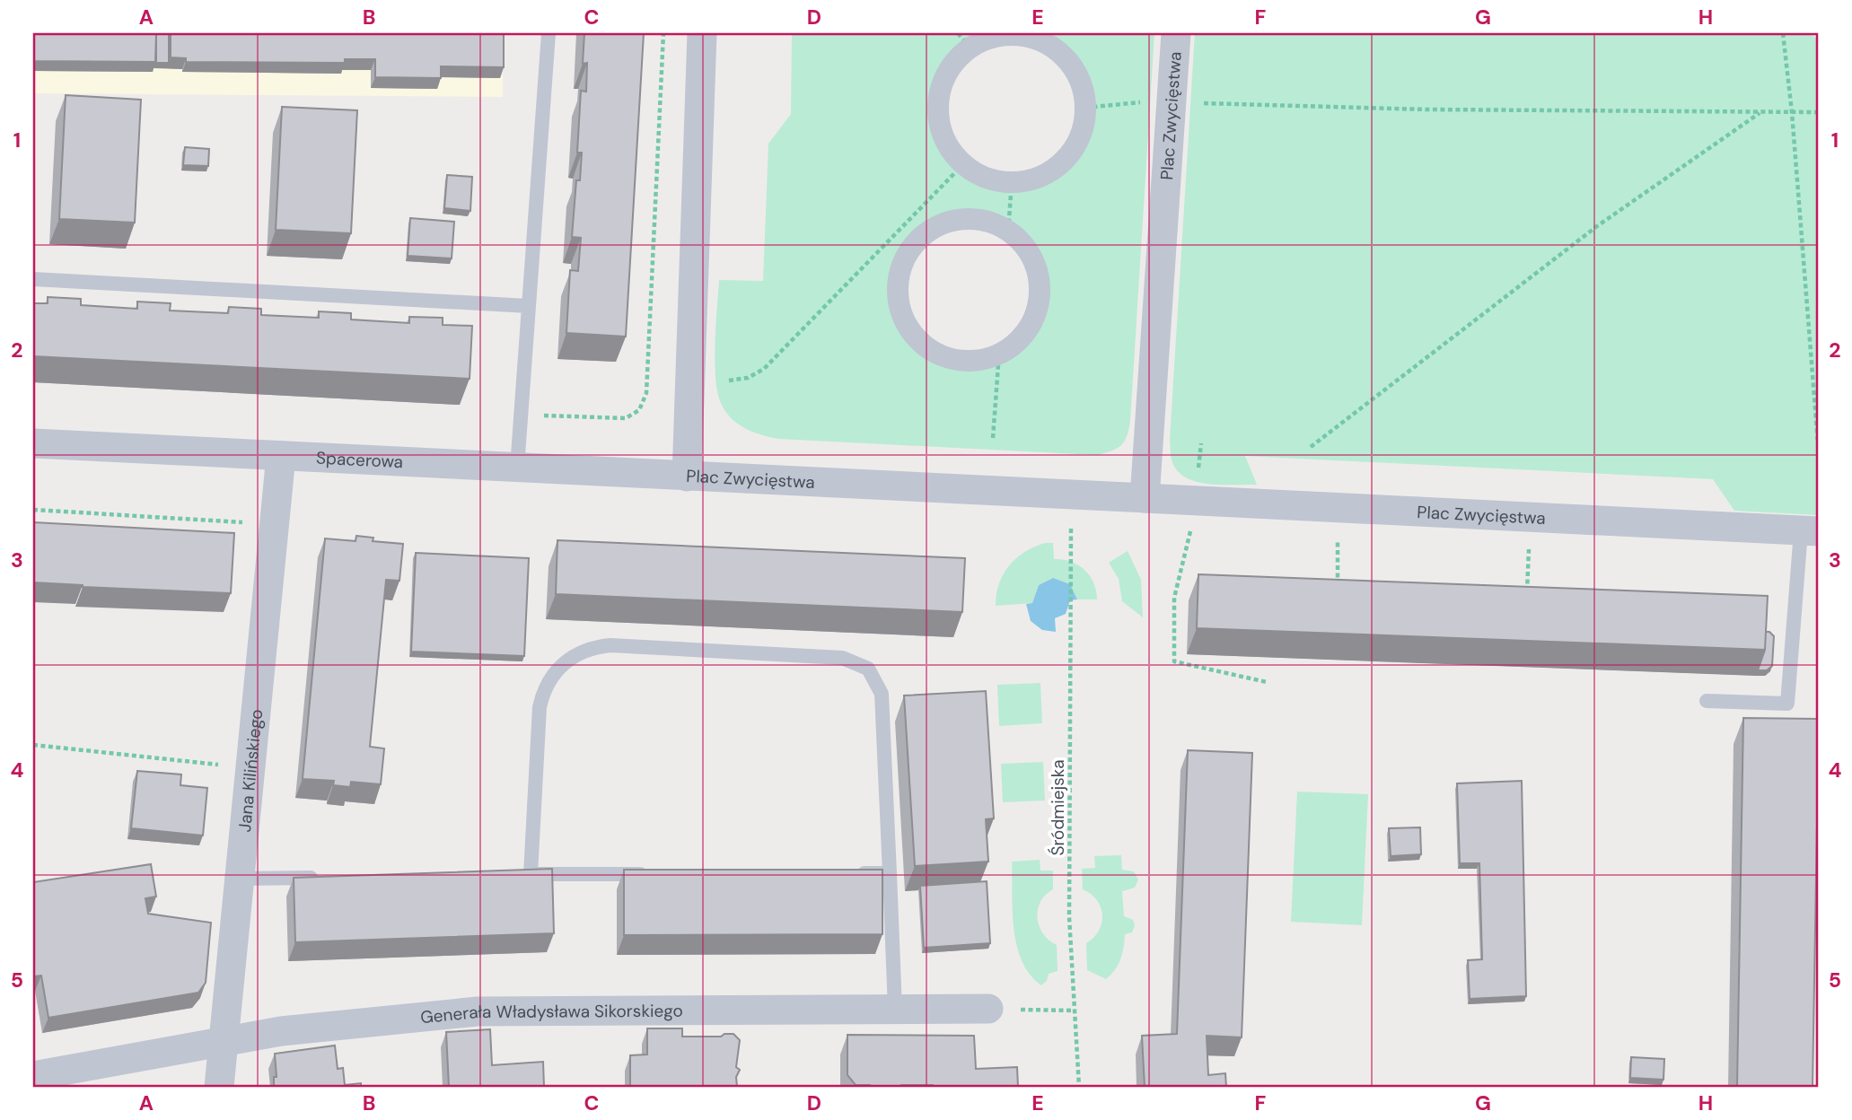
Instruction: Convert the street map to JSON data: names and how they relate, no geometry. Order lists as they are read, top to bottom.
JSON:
{
  "streets": {
    "street": [
      "Plac Zwycięstwa",
      "Spacerowa",
      "Jana Kilińskiego",
      "Generała Władysława Sikorskiego"
    ],
    "path": ["Śródmiejska"]
  },
  "crossings": [
    ["Plac Zwycięstwa", "Spacerowa"],
    ["Spacerowa", "Jana Kilińskiego"],
    ["Jana Kilińskiego", "Generała Władysława Sikorskiego"]
  ],
  "grid": {
    "columns": [
      "A",
      "B",
      "C",
      "D",
      "E",
      "F",
      "G",
      "H"
    ],
    "rows": [
      "1",
      "2",
      "3",
      "4",
      "5"
    ]
  }
}
